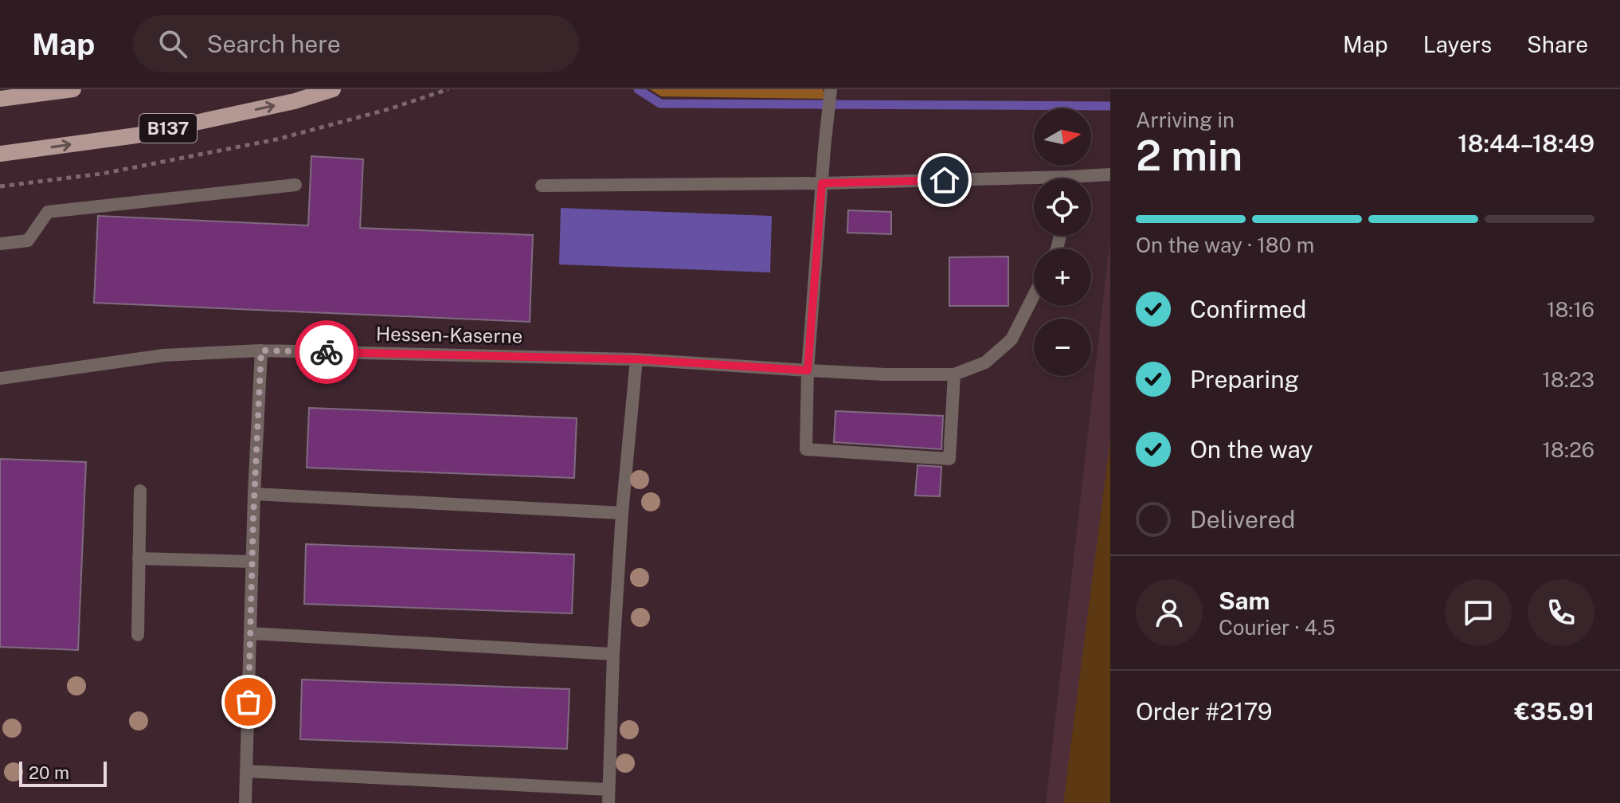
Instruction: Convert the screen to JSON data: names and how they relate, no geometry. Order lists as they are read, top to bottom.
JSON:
{
  "streets": {
    "main road": ["B137"],
    "lane": ["Hessen-Kaserne"]
  },
  "scale_bar": "20 m",
  "north": "right",
  "page": {
    "header": "Map",
    "search": "Search here",
    "nav": ["Map", "Layers", "Share"],
    "heading": ["2 min", "Arriving in", "18:44–18:49"],
    "panel": [
      "Sam",
      "Courier · 4.5",
      "Order #2179",
      "€35.91"
    ],
    "map_buttons": ["+", "−"],
    "bar": "On the way · 180 m",
    "list": [
      ["Confirmed", "18:16"],
      ["Preparing", "18:23"],
      ["On the way", "18:26"],
      "Delivered"
    ],
    "scale": "20 m"
  }
}
